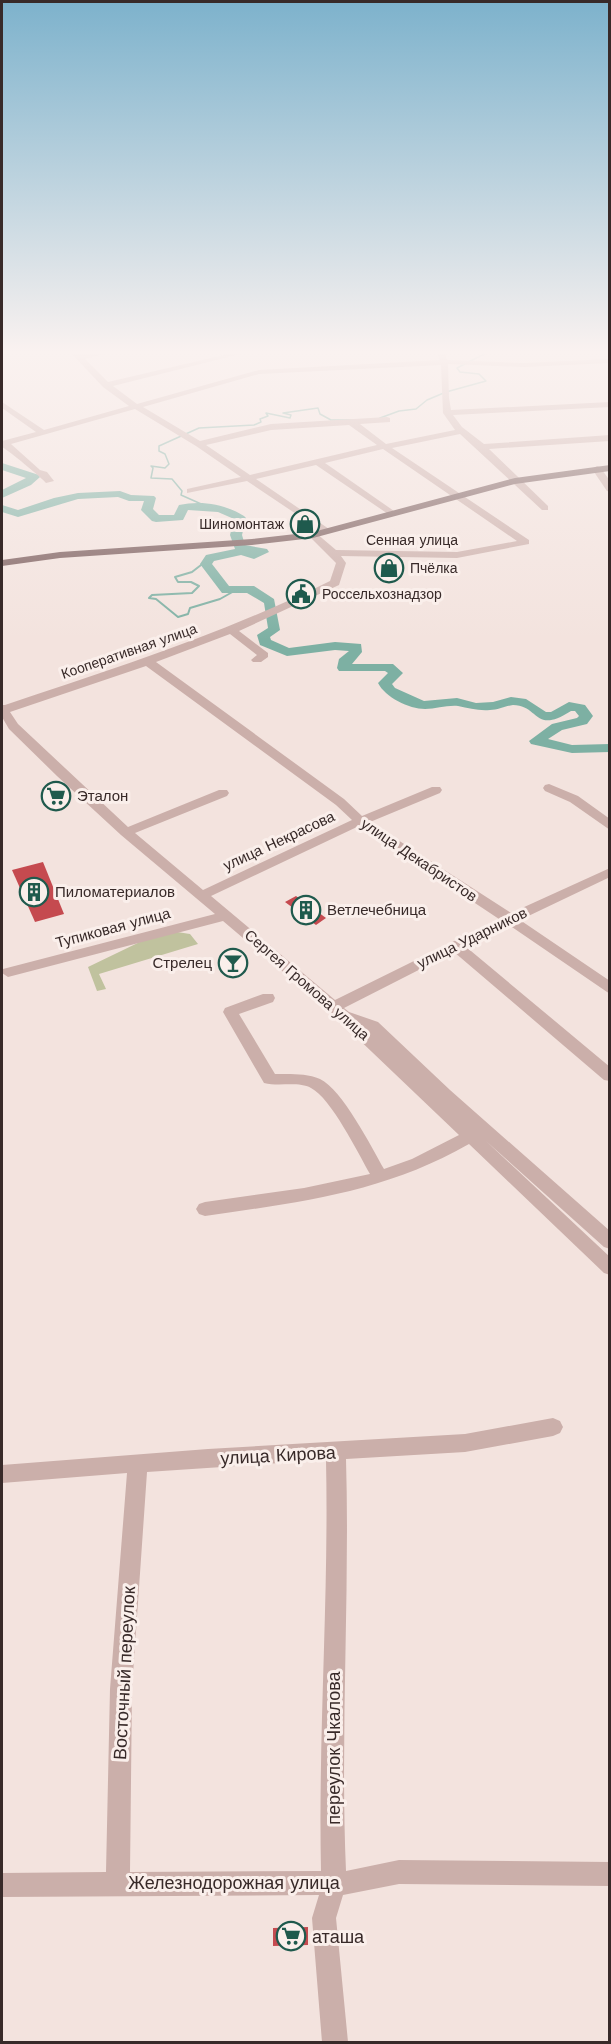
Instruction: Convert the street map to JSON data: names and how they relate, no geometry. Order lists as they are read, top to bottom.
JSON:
{
  "streets": {
    "street": [
      "Сенная улица",
      "Кооперативная улица",
      "улица Некрасова",
      "улица Декабристов",
      "Тупиковая улица",
      "улица Ударников",
      "Сергея Громова улица",
      "улица Кирова",
      "Восточный переулок",
      "переулок Чкалова",
      "Железнодорожная улица"
    ]
  },
  "crossings": [
    ["Сенная улица", "Кооперативная улица"],
    ["Кооперативная улица", "улица Декабристов"],
    ["Кооперативная улица", "Сергея Громова улица"],
    ["улица Некрасова", "улица Декабристов"],
    ["улица Некрасова", "Сергея Громова улица"],
    ["улица Декабристов", "улица Ударников"],
    ["Тупиковая улица", "Сергея Громова улица"],
    ["улица Ударников", "Сергея Громова улица"],
    ["улица Кирова", "Восточный переулок"],
    ["улица Кирова", "переулок Чкалова"],
    ["Восточный переулок", "Железнодорожная улица"],
    ["переулок Чкалова", "Железнодорожная улица"]
  ],
  "places": {
    "shop": ["Шиномонтаж", "Пчёлка"],
    "public building": ["Россельхознадзор"],
    "supermarket": ["Эталон", "аташа"],
    "building": ["Пиломатериалов", "Ветлечебница"],
    "bar": ["Стрелец"]
  }
}
